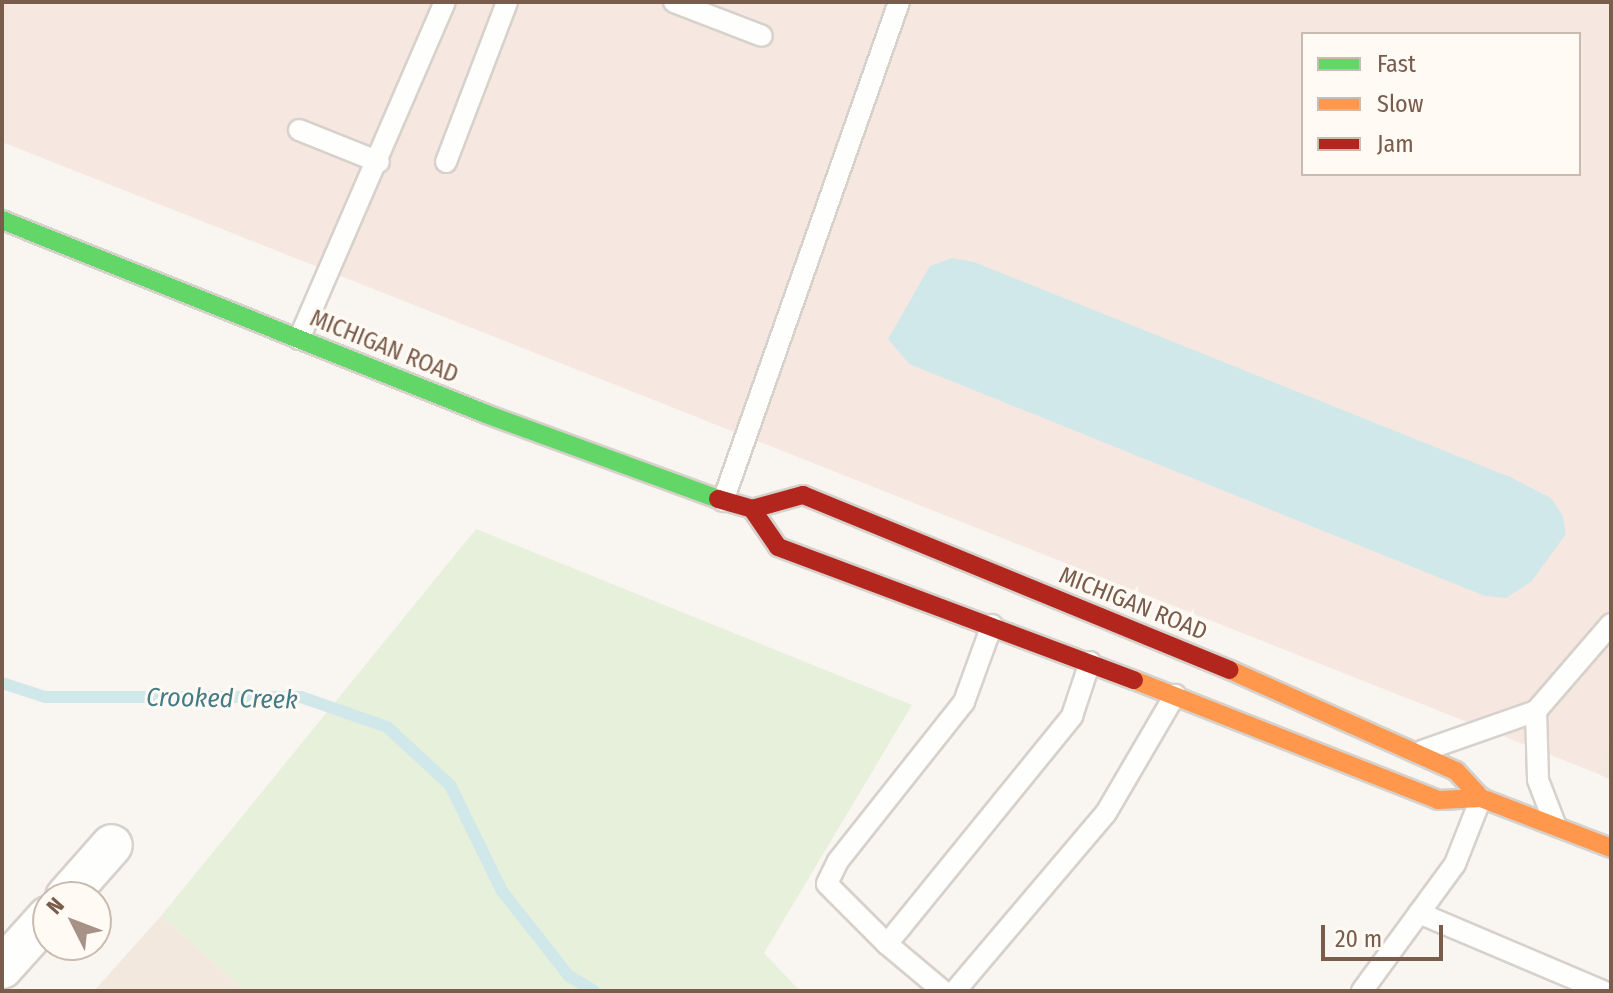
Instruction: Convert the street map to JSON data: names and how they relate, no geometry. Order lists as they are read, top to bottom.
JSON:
{
  "streets": {
    "main road": ["MICHIGAN ROAD"]
  },
  "water": ["Crooked Creek"],
  "legend": ["Fast", "Slow", "Jam"],
  "scale_bar": "20 m",
  "north": "top left"
}
